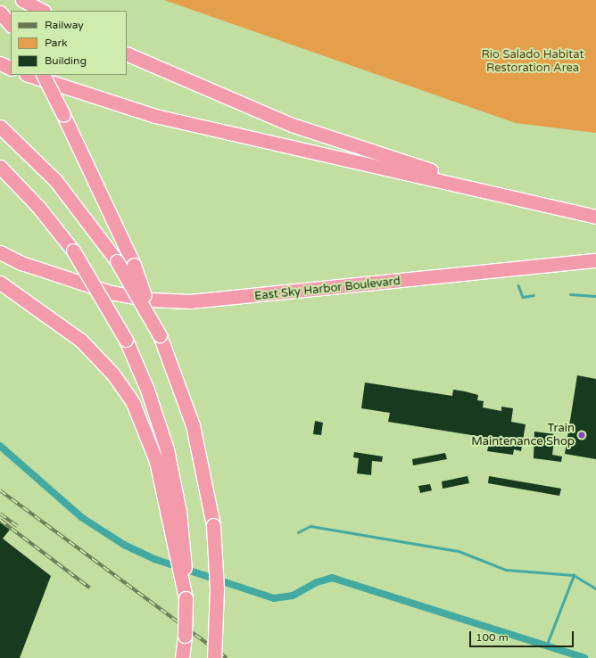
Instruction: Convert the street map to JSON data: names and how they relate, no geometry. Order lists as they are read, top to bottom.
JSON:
{
  "streets": {
    "highway": ["East Sky Harbor Boulevard"]
  },
  "parks": ["Rio Salado Habitat Restoration Area"],
  "places": ["Train Maintenance Shop"],
  "legend": ["Railway", "Park", "Building"],
  "scale_bar": "100 m"
}
